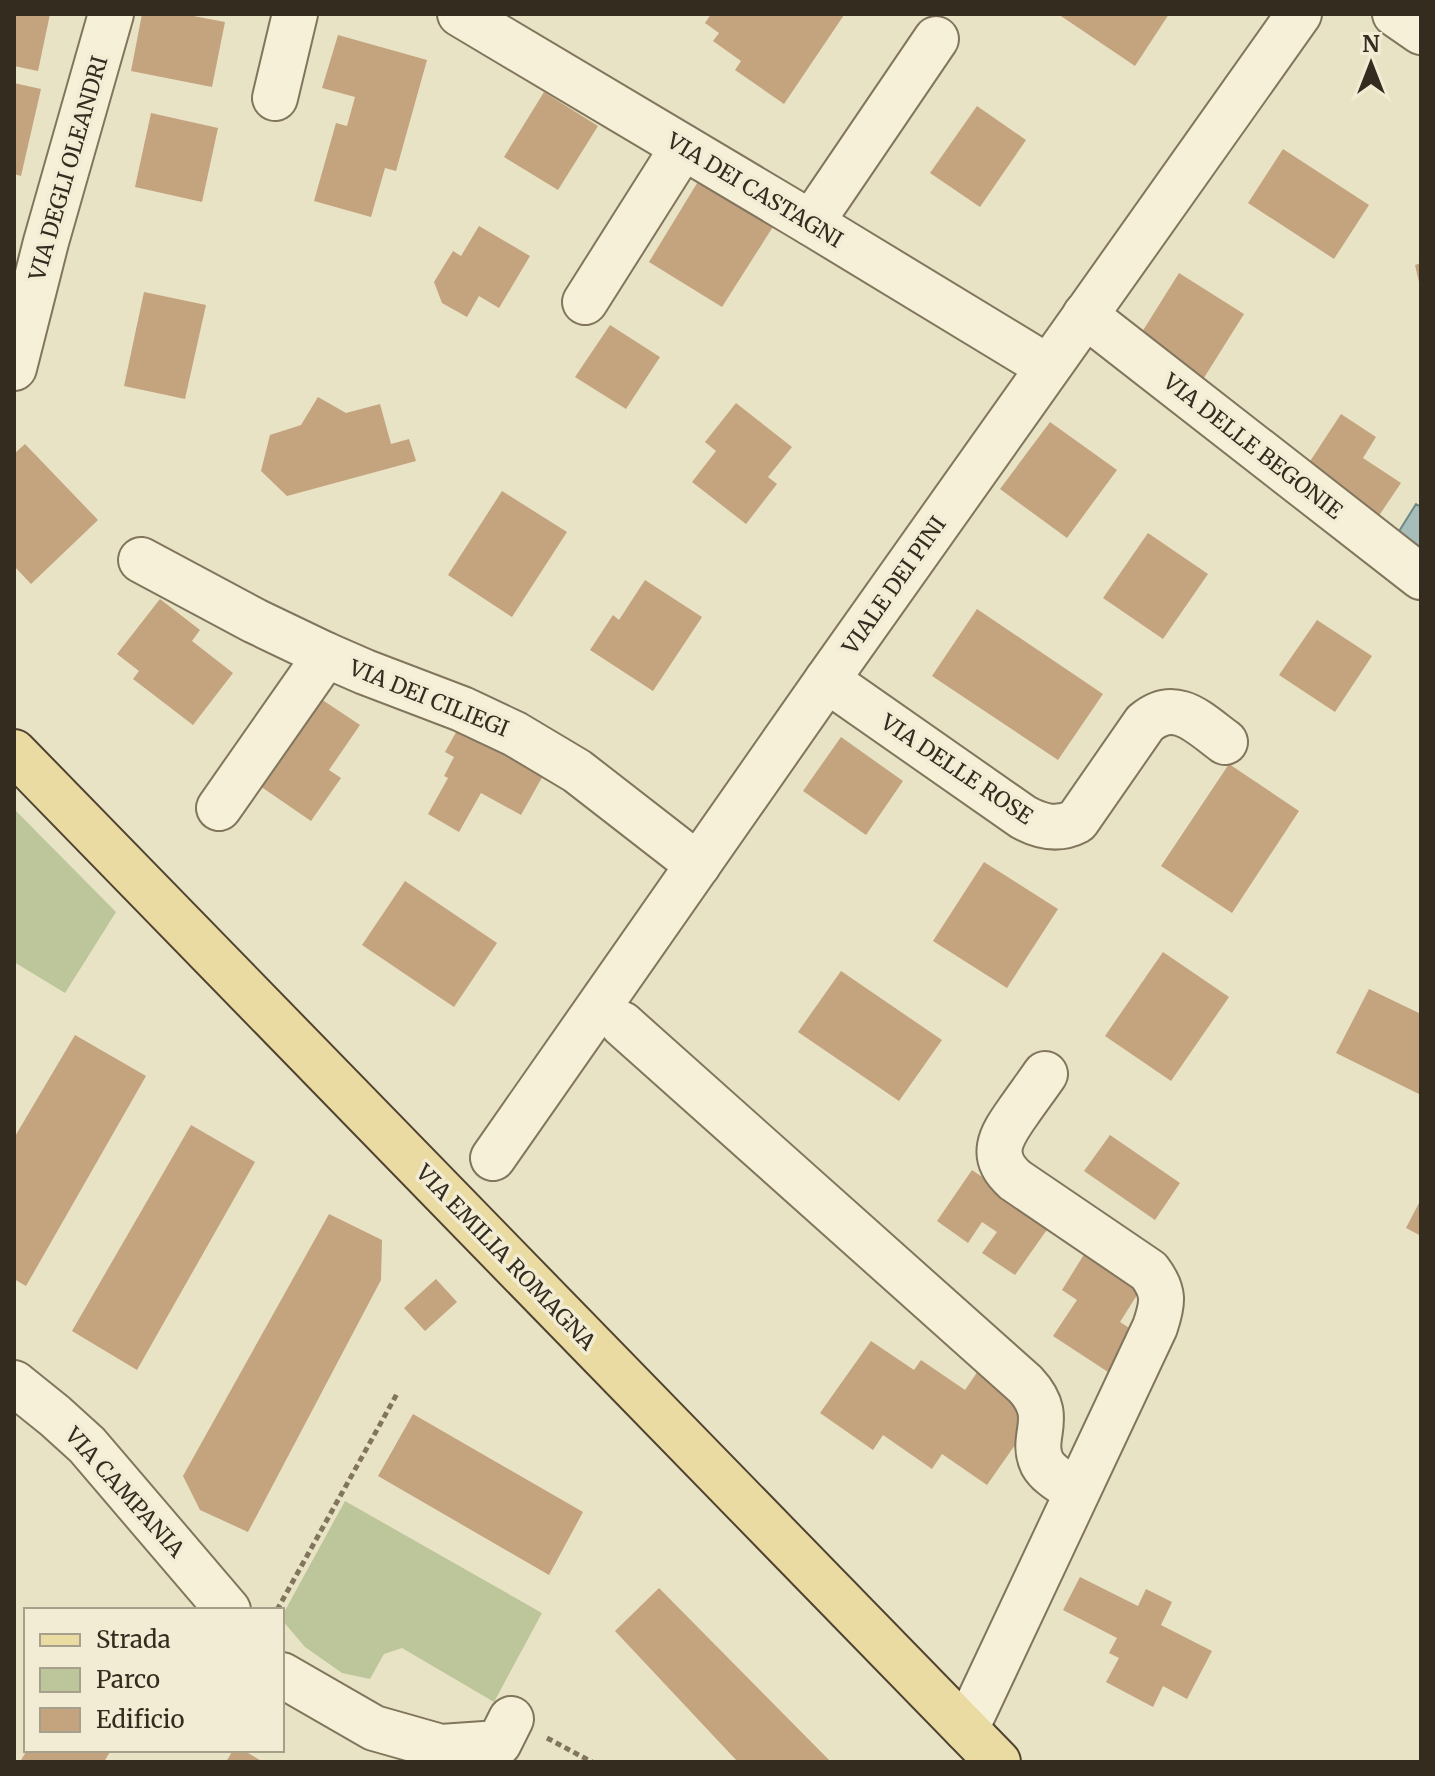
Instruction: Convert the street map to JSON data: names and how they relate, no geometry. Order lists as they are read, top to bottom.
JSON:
{
  "streets": {
    "main road": ["VIA EMILIA ROMAGNA"],
    "street": [
      "VIA DEGLI OLEANDRI",
      "VIA DEI CASTAGNI",
      "VIA DELLE BEGONIE",
      "VIALE DEI PINI",
      "VIA DEI CILIEGI",
      "VIA DELLE ROSE",
      "VIA CAMPANIA"
    ]
  },
  "crossings": [
    ["VIA DEI CASTAGNI", "VIALE DEI PINI"],
    ["VIA DELLE BEGONIE", "VIALE DEI PINI"],
    ["VIALE DEI PINI", "VIA DEI CILIEGI"],
    ["VIALE DEI PINI", "VIA DELLE ROSE"]
  ],
  "legend": ["Strada", "Parco", "Edificio"],
  "north": "top"
}
